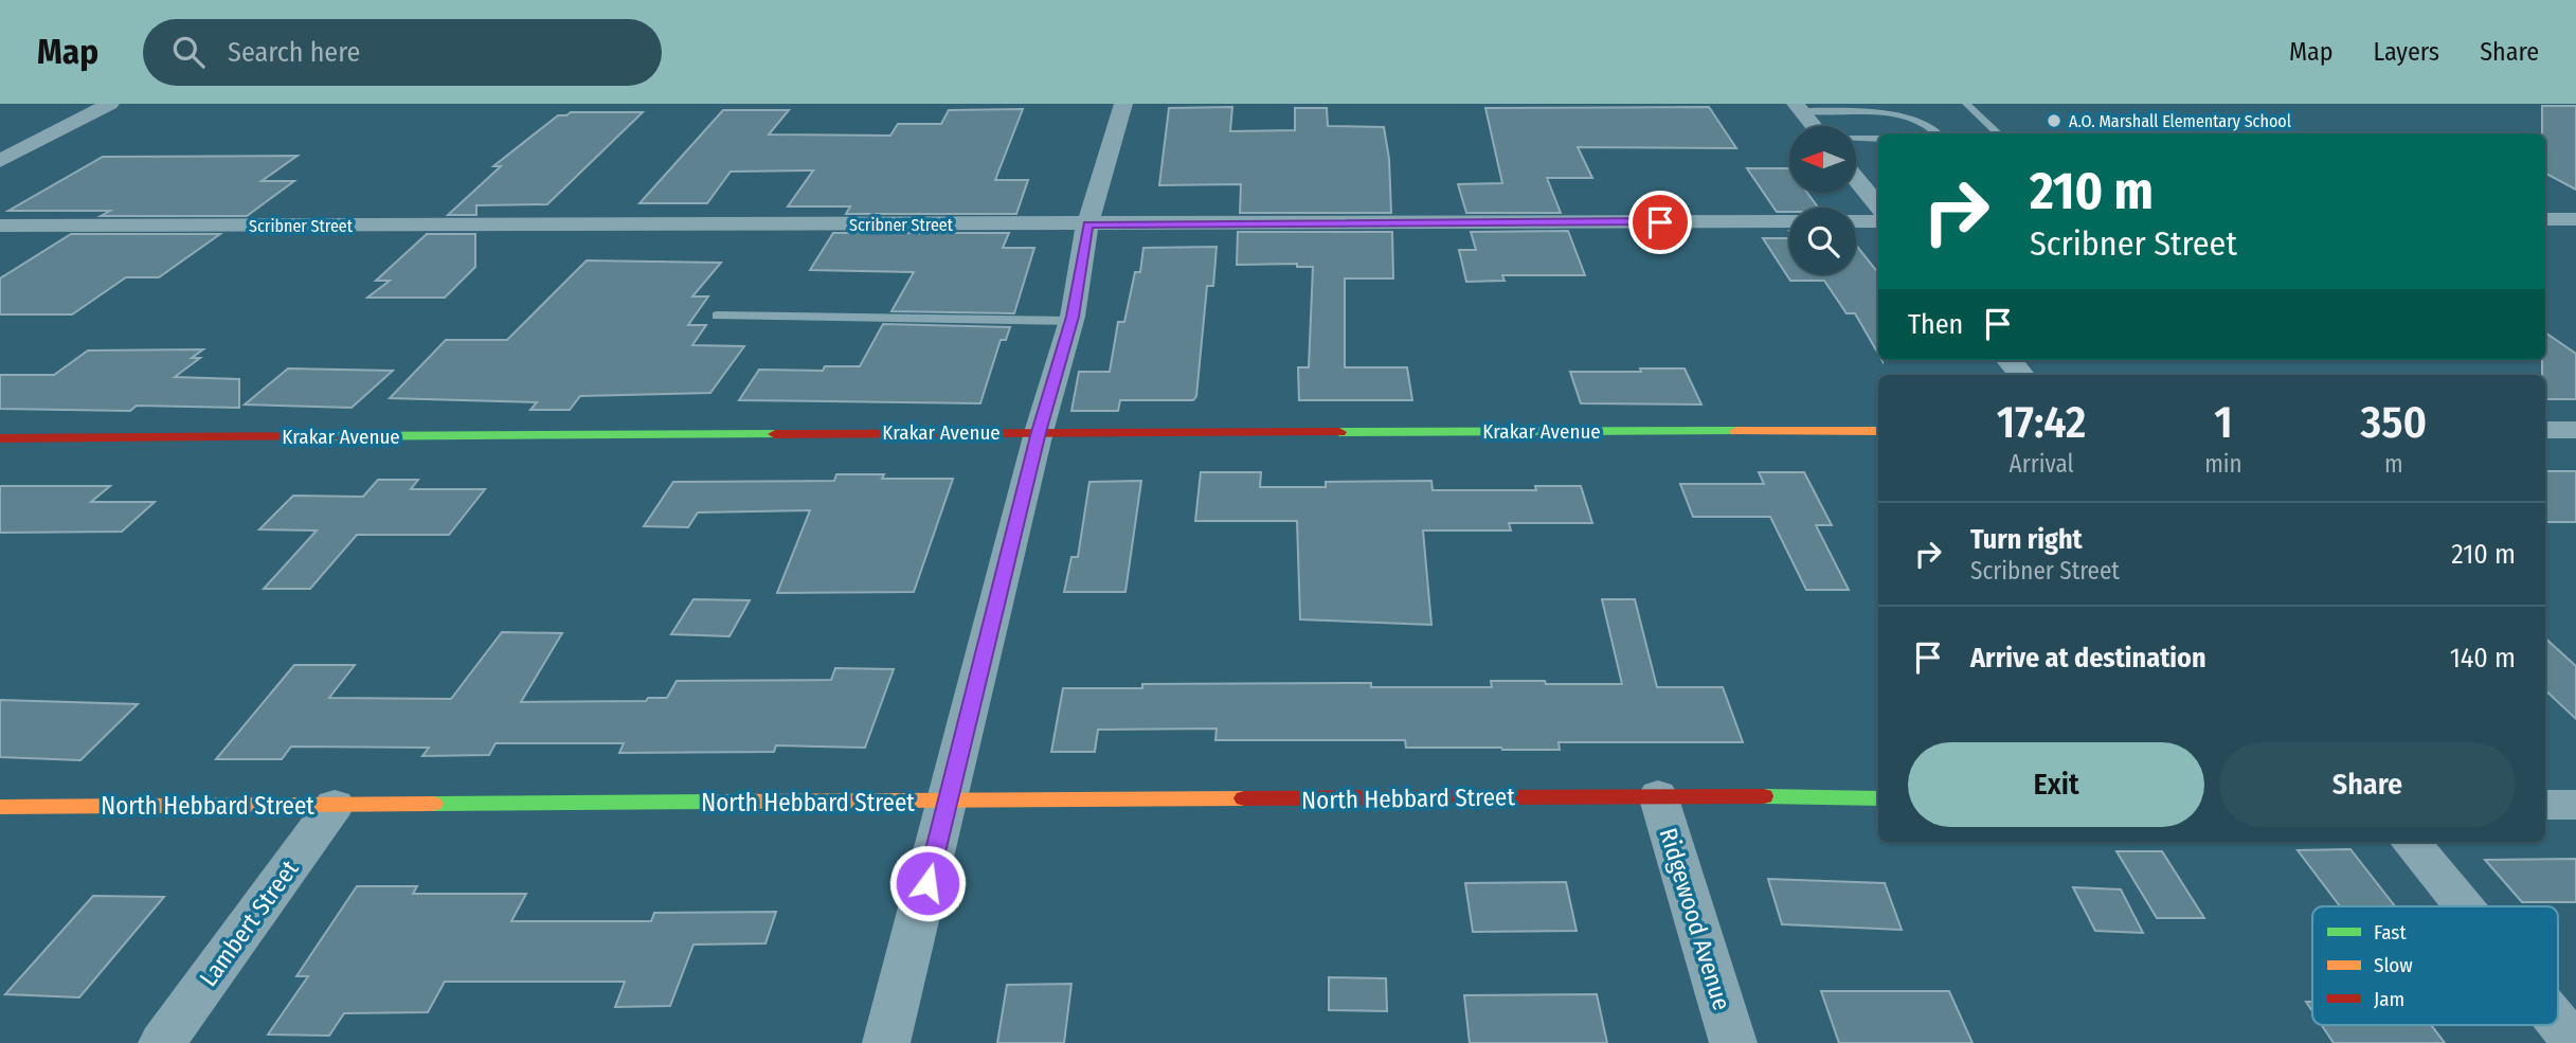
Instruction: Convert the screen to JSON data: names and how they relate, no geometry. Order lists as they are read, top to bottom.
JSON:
{
  "streets": {
    "street": [
      "Scribner Street",
      "Krakar Avenue",
      "North Hebbard Street",
      "Ridgewood Avenue",
      "Lambert Street"
    ]
  },
  "crossings": [
    ["North Hebbard Street", "Ridgewood Avenue"],
    ["North Hebbard Street", "Lambert Street"]
  ],
  "places": ["A.O. Marshall Elementary School"],
  "legend": ["Fast", "Slow", "Jam"],
  "north": "left",
  "page": {
    "header": "Map",
    "search": "Search here",
    "nav": ["Map", "Layers", "Share"],
    "turn": ["210 m", "Scribner Street"],
    "then": "Then",
    "eta": [
      "17:42",
      "Arrival",
      "1",
      "min",
      "350",
      "m"
    ],
    "list": [
      {
        "name": "Turn right",
        "note": "Scribner Street",
        "value": "210 m"
      },
      {
        "name": "Arrive at destination",
        "value": "140 m"
      }
    ],
    "buttons": ["Exit", "Share"]
  }
}
